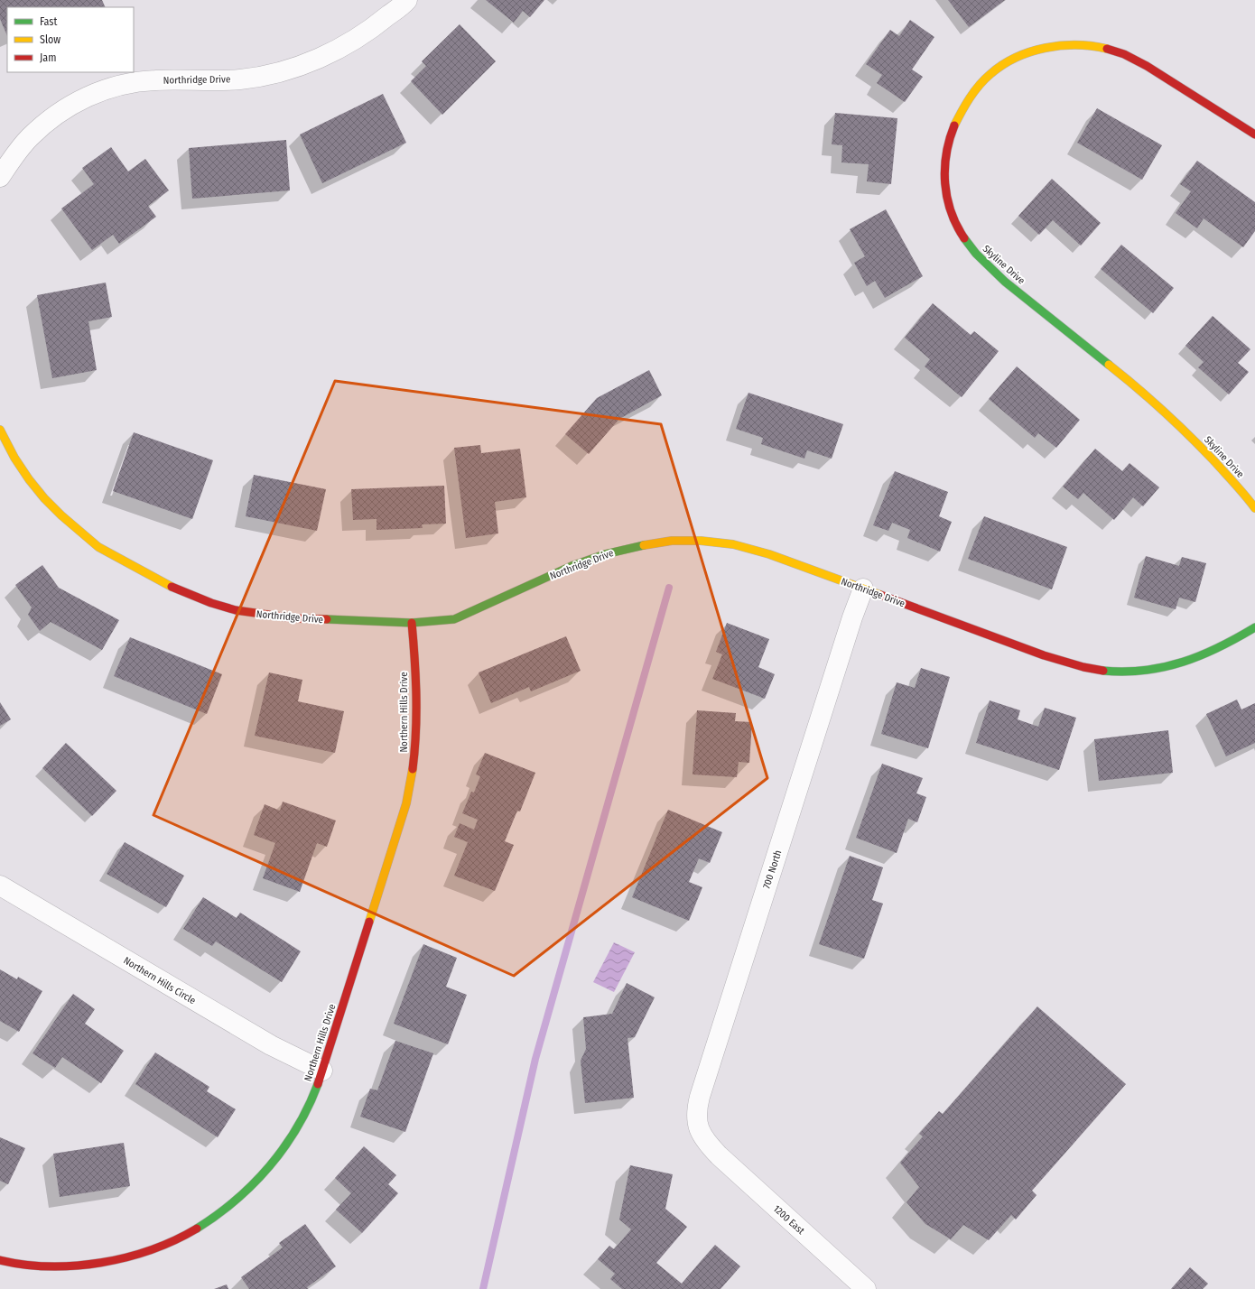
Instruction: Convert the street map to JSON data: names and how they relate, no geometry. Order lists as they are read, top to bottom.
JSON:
{
  "streets": {
    "street": [
      "Northridge Drive",
      "Skyline Drive",
      "Northern Hills Drive",
      "700 North",
      "Northern Hills Circle",
      "1200 East"
    ]
  },
  "crossings": [
    ["Northridge Drive", "Northern Hills Drive"],
    ["Northridge Drive", "700 North"],
    ["Northern Hills Drive", "Northern Hills Circle"],
    ["700 North", "1200 East"]
  ],
  "legend": ["Fast", "Slow", "Jam"]
}
